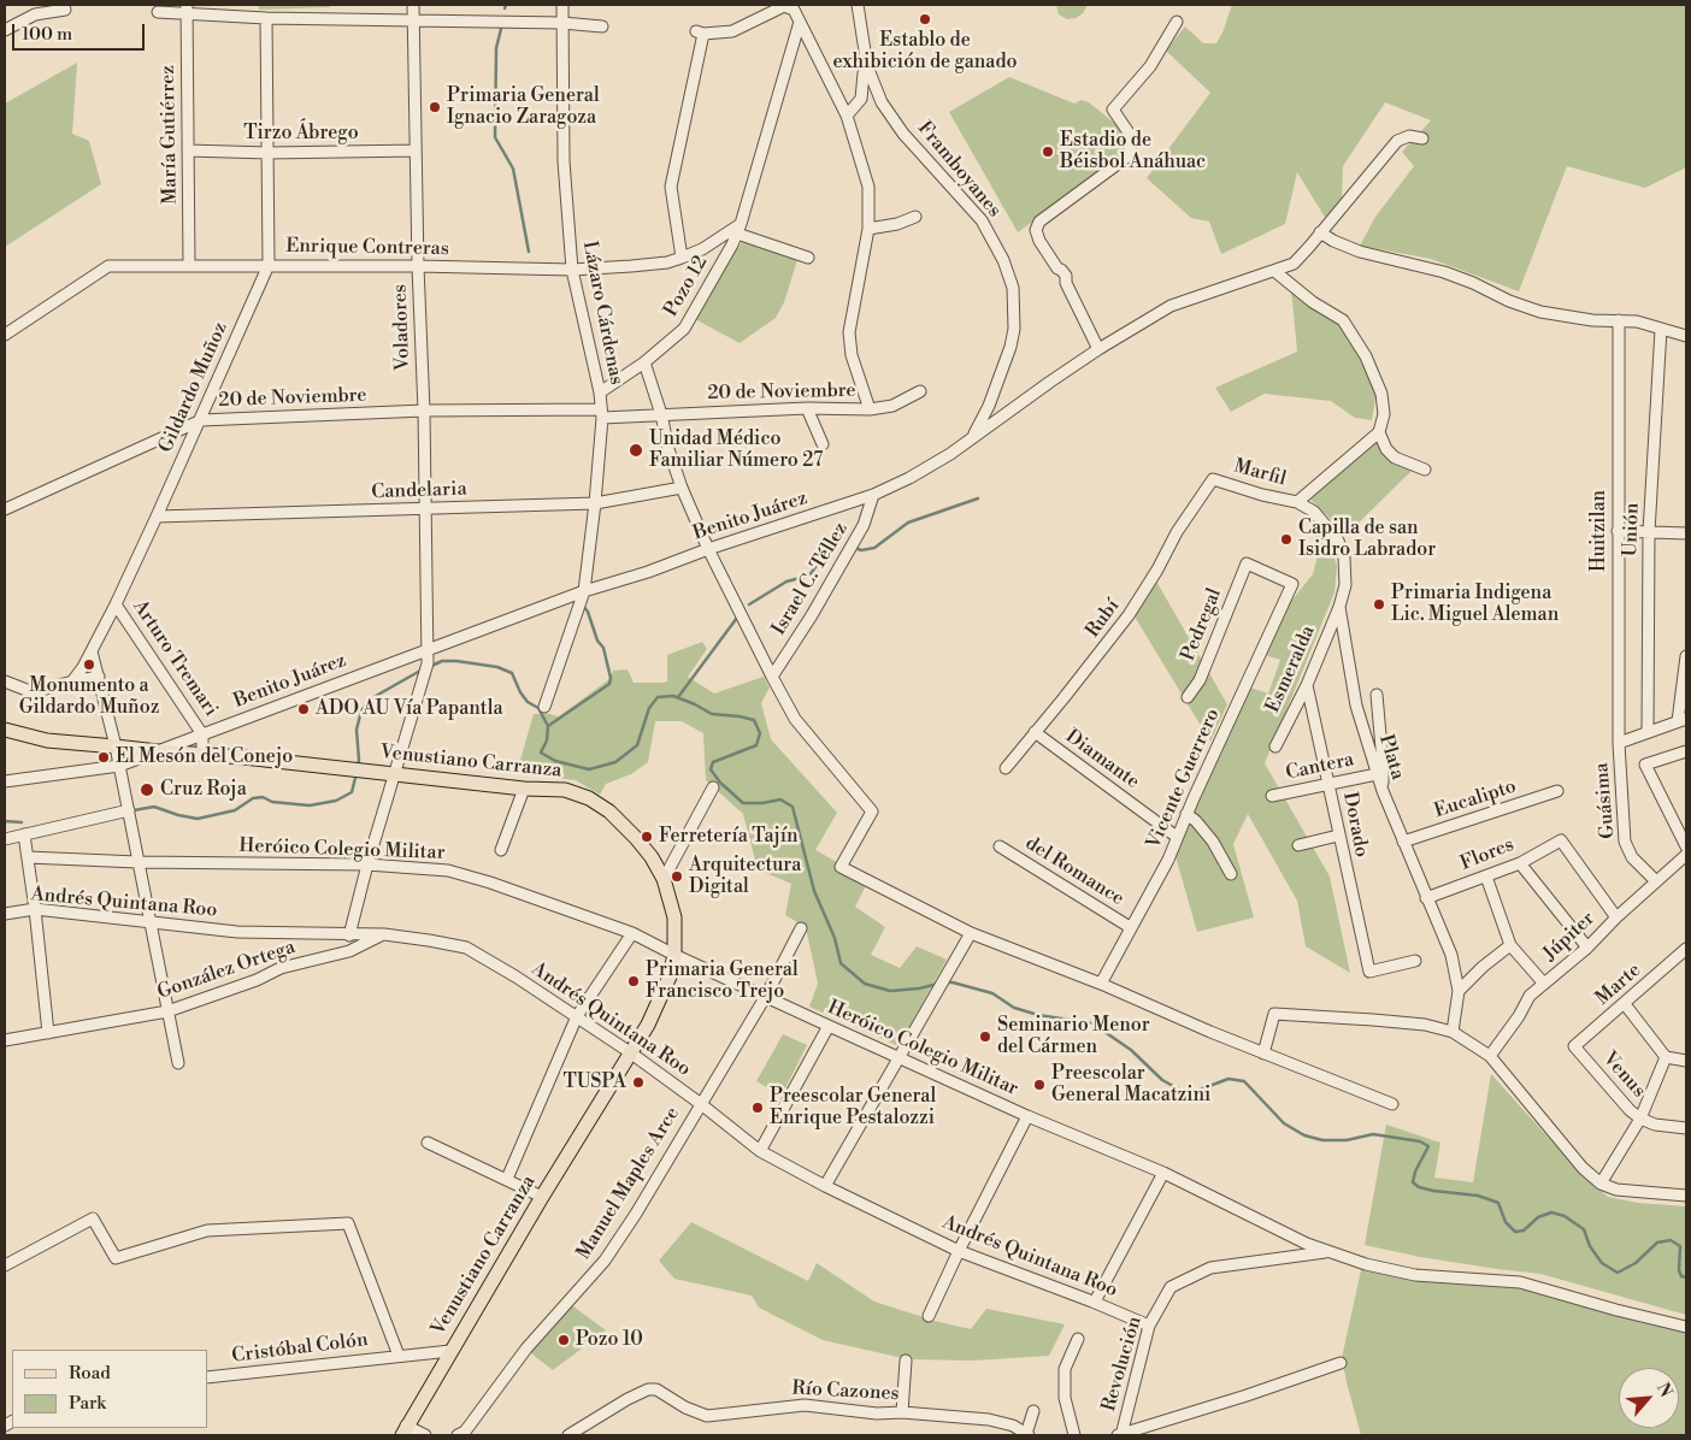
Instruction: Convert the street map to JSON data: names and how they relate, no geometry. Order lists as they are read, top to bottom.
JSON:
{
  "streets": {
    "main road": ["Venustiano Carranza"],
    "street": [
      "Tirzo Ábrego",
      "María Gutiérrez",
      "Framboyanes",
      "Enrique Contreras",
      "Pozo 12",
      "Lázaro Cárdenas",
      "Voladores",
      "Gildardo Muñoz",
      "20 de Noviembre",
      "Marfil",
      "Candelaria",
      "Benito Juárez",
      "Unión",
      "Huitzilan",
      "Israel C. Téllez",
      "Rubí",
      "Pedregal",
      "Arturo Tremari",
      "Esmeralda",
      "Plata",
      "Diamante",
      "Cantera",
      "Vicente Guerrero",
      "Eucalipto",
      "Guásima",
      "Dorado",
      "Heróico Colegio Militar",
      "Flores",
      "del Romance",
      "Andrés Quintana Roo",
      "Júpiter",
      "González Ortega",
      "Marte",
      "Venus",
      "Manuel Maples Arce",
      "Cristóbal Colón",
      "Revolución",
      "Río Cazones"
    ]
  },
  "crossings": [
    ["Tirzo Ábrego", "María Gutiérrez"],
    ["Tirzo Ábrego", "Voladores"],
    ["Tirzo Ábrego", "Gildardo Muñoz"],
    ["María Gutiérrez", "Enrique Contreras"],
    ["Framboyanes", "Benito Juárez"],
    ["Enrique Contreras", "Pozo 12"],
    ["Enrique Contreras", "Lázaro Cárdenas"],
    ["Enrique Contreras", "Voladores"],
    ["Enrique Contreras", "Gildardo Muñoz"],
    ["Pozo 12", "Lázaro Cárdenas"],
    ["Lázaro Cárdenas", "20 de Noviembre"],
    ["Lázaro Cárdenas", "Candelaria"],
    ["Lázaro Cárdenas", "Benito Juárez"],
    ["Voladores", "20 de Noviembre"],
    ["Voladores", "Candelaria"],
    ["Voladores", "Benito Juárez"],
    ["Voladores", "Venustiano Carranza"],
    ["Voladores", "Heróico Colegio Militar"],
    ["Voladores", "Andrés Quintana Roo"],
    ["Gildardo Muñoz", "20 de Noviembre"],
    ["Gildardo Muñoz", "Candelaria"],
    ["Gildardo Muñoz", "Arturo Tremari"],
    ["Marfil", "Rubí"],
    ["Marfil", "Plata"],
    ["Benito Juárez", "Israel C. Téllez"],
    ["Benito Juárez", "Arturo Tremari"],
    ["Benito Juárez", "Venustiano Carranza"],
    ["Huitzilan", "Guásima"],
    ["Rubí", "Diamante"],
    ["Pedregal", "Vicente Guerrero"],
    ["Esmeralda", "Plata"],
    ["Esmeralda", "Dorado"],
    ["Plata", "Cantera"],
    ["Plata", "Eucalipto"],
    ["Plata", "Flores"],
    ["Diamante", "Vicente Guerrero"],
    ["Venustiano Carranza", "Heróico Colegio Militar"],
    ["Venustiano Carranza", "Andrés Quintana Roo"],
    ["Venustiano Carranza", "Cristóbal Colón"],
    ["Cantera", "Dorado"],
    ["Vicente Guerrero", "del Romance"],
    ["Guásima", "Júpiter"],
    ["Heróico Colegio Militar", "Manuel Maples Arce"],
    ["Heróico Colegio Militar", "Revolución"],
    ["Flores", "Júpiter"],
    ["Andrés Quintana Roo", "González Ortega"],
    ["Andrés Quintana Roo", "Manuel Maples Arce"],
    ["Andrés Quintana Roo", "Revolución"],
    ["Marte", "Venus"]
  ],
  "places": [
    "Establo de exhibición de ganado",
    "Primaria General Ignacio Zaragoza",
    "Estadio de Béisbol Anáhuac",
    "Unidad Médico Familiar Número 27",
    "Capilla de san Isidro Labrador",
    "Primaria Indigena Lic. Miguel Aleman",
    "Monumento a Gildardo Muñoz",
    "ADO AU Vía Papantla",
    "El Mesón del Conejo",
    "Cruz Roja",
    "Ferretería Tajín",
    "Arquitectura Digital",
    "Primaria General Francisco Trejo",
    "Seminario Menor del Cármen",
    "TUSPA",
    "Preescolar General Macatzini",
    "Preescolar General Enrique Pestalozzi",
    "Pozo 10"
  ],
  "legend": ["Road", "Park"],
  "scale_bar": "100 m",
  "north": "top right"
}
